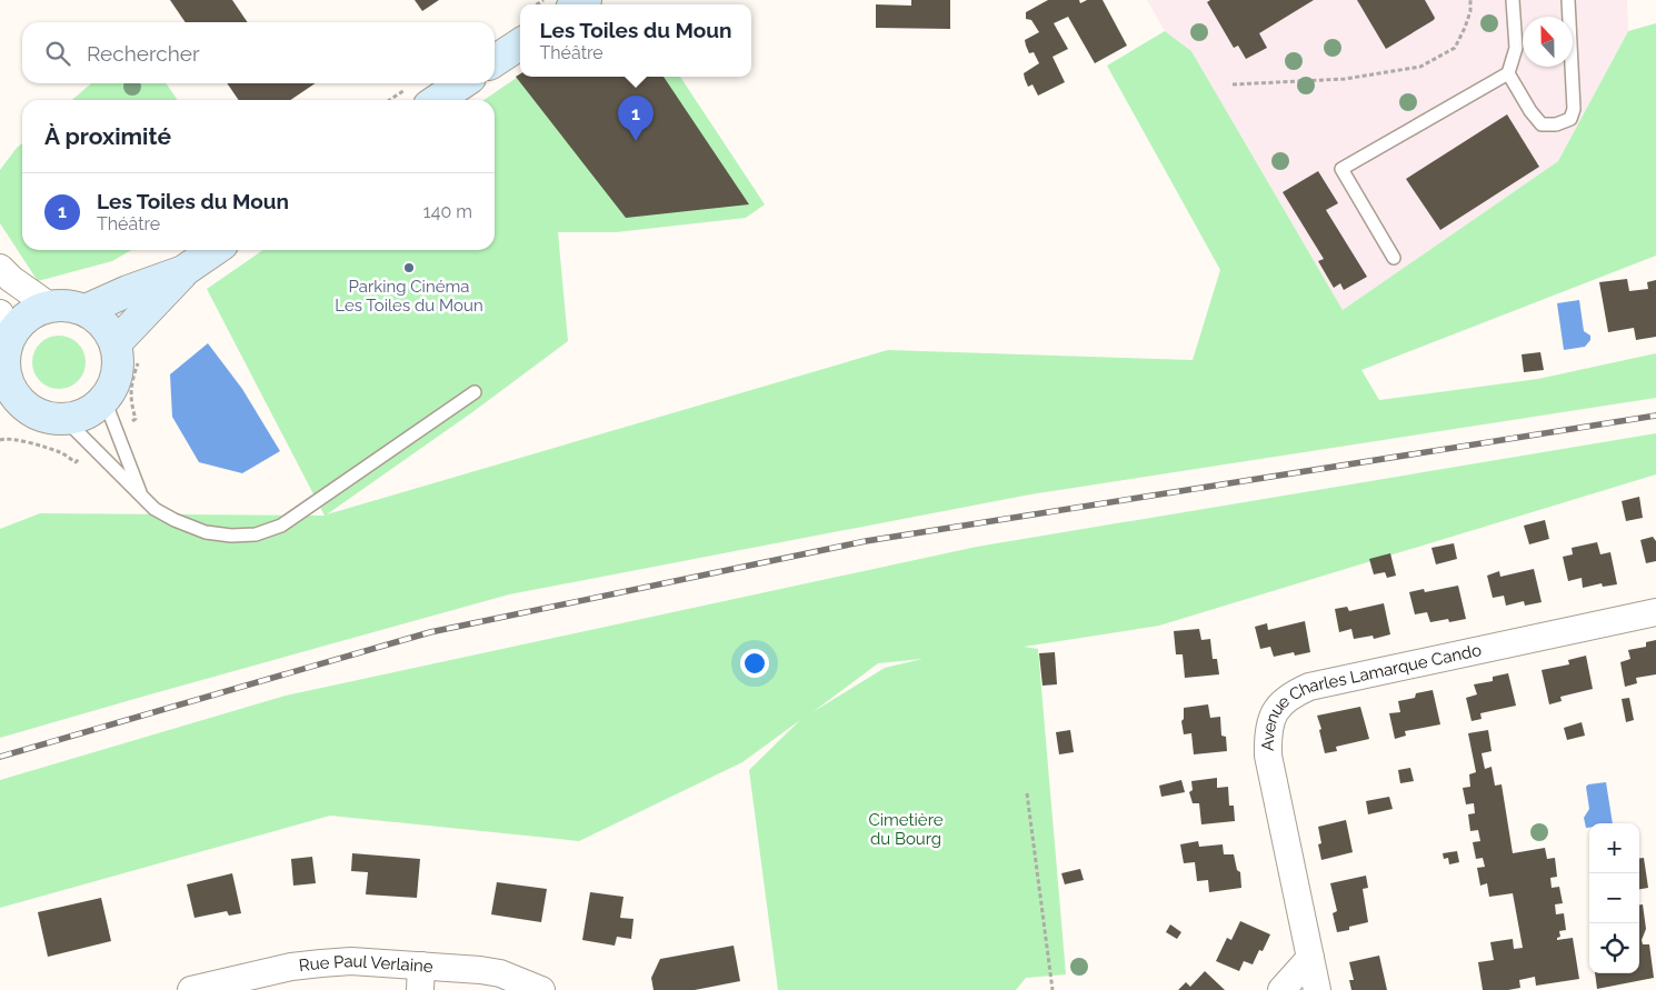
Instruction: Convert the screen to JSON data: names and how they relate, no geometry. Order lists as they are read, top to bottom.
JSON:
{
  "streets": {
    "street": ["Avenue Charles Lamarque Cando", "Rue Paul Verlaine"]
  },
  "parks": ["Cimetière du Bourg"],
  "places": ["Parking Cinéma Les Toiles du Moun"],
  "north": "top",
  "page": {
    "popup": ["Les Toiles du Moun", "Théâtre"],
    "search": "Rechercher",
    "pins": "1",
    "heading": "À proximité",
    "list": [
      {
        "mark": "1",
        "name": "Les Toiles du Moun",
        "note": "Théâtre",
        "value": "140 m"
      }
    ],
    "map_buttons": ["+", "−"]
  }
}
